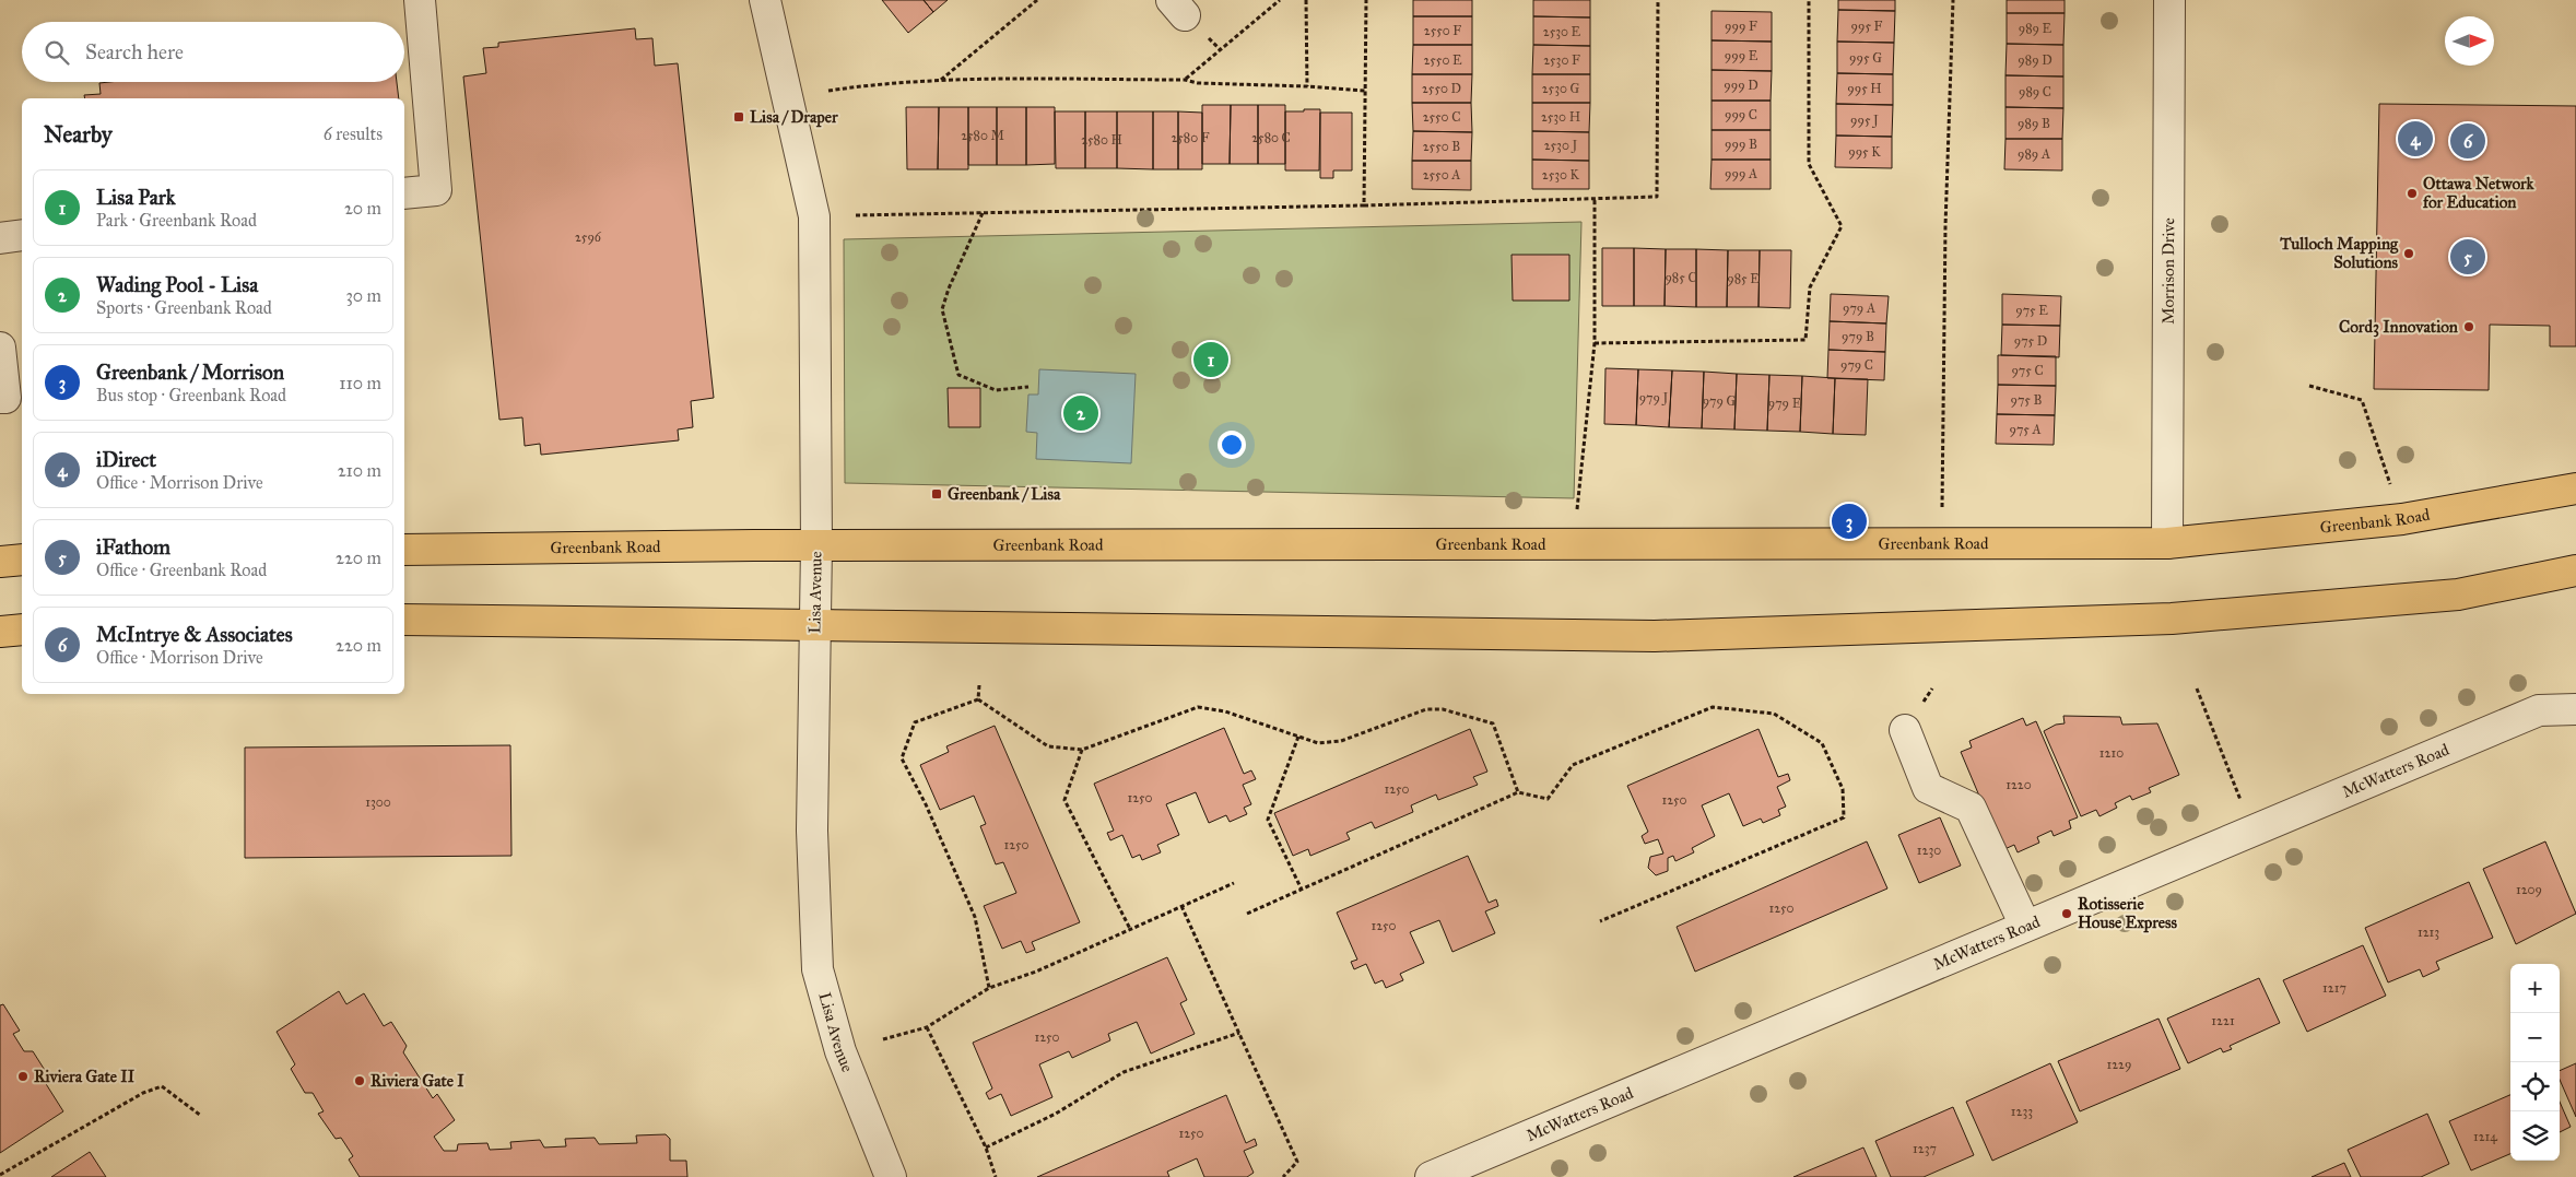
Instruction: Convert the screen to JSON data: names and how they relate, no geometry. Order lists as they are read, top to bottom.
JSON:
{
  "streets": {
    "main road": ["Greenbank Road"],
    "street": ["Morrison Drive", "Lisa Avenue", "McWatters Road"]
  },
  "crossings": [
    ["Morrison Drive", "Greenbank Road"],
    ["Greenbank Road", "Lisa Avenue"]
  ],
  "places": {
    "transit": ["Lisa / Draper", "Greenbank / Lisa"],
    "other": [
      "Ottawa Network for Education",
      "Tulloch Mapping Solutions",
      "Cord3 Innovation",
      "Rotisserie House Express",
      "Riviera Gate II",
      "Riviera Gate I"
    ]
  },
  "house_numbers": [
    "999 F",
    "995 F",
    "989 E",
    "2550 F",
    "2530 E",
    "999 E",
    "995 G",
    "2550 E",
    "2530 F",
    "989 D",
    "999 D",
    "2550 D",
    "2530 G",
    "995 H",
    "989 C",
    "999 C",
    "2550 C",
    "2530 H",
    "995 J",
    "989 B",
    "2580 M",
    "2580 F",
    "2580 C",
    "2580 H",
    "999 B",
    "2530 J",
    "2550 B",
    "995 K",
    "989 A",
    "999 A",
    "2550 A",
    "2530 K",
    "2596",
    "985 C",
    "985 E",
    "979 A",
    "975 E",
    "979 B",
    "975 D",
    "979 C",
    "975 C",
    "979 J",
    "975 B",
    "979 G",
    "979 E",
    "975 A",
    "1210",
    "1220",
    "1250",
    "1250",
    "1250",
    "1300",
    "1250",
    "1230",
    "1209",
    "1250",
    "1250",
    "1213",
    "1217",
    "1221",
    "1250",
    "1229",
    "1233",
    "1250",
    "1214",
    "1237"
  ],
  "north": "right",
  "page": {
    "search": "Search here",
    "heading": ["Nearby", "6 results"],
    "pins": [
      "4",
      "6",
      "5",
      "1",
      "2",
      "3"
    ],
    "list": [
      {
        "mark": "1",
        "name": "Lisa Park",
        "note": "Park · Greenbank Road",
        "value": "20 m"
      },
      {
        "mark": "2",
        "name": "Wading Pool - Lisa",
        "note": "Sports · Greenbank Road",
        "value": "30 m"
      },
      {
        "mark": "3",
        "name": "Greenbank / Morrison",
        "note": "Bus stop · Greenbank Road",
        "value": "110 m"
      },
      {
        "mark": "4",
        "name": "iDirect",
        "note": "Office · Morrison Drive",
        "value": "210 m"
      },
      {
        "mark": "5",
        "name": "iFathom",
        "note": "Office · Greenbank Road",
        "value": "220 m"
      },
      {
        "mark": "6",
        "name": "McIntrye & Associates",
        "note": "Office · Morrison Drive",
        "value": "220 m"
      }
    ],
    "map_buttons": ["+", "−"]
  }
}
